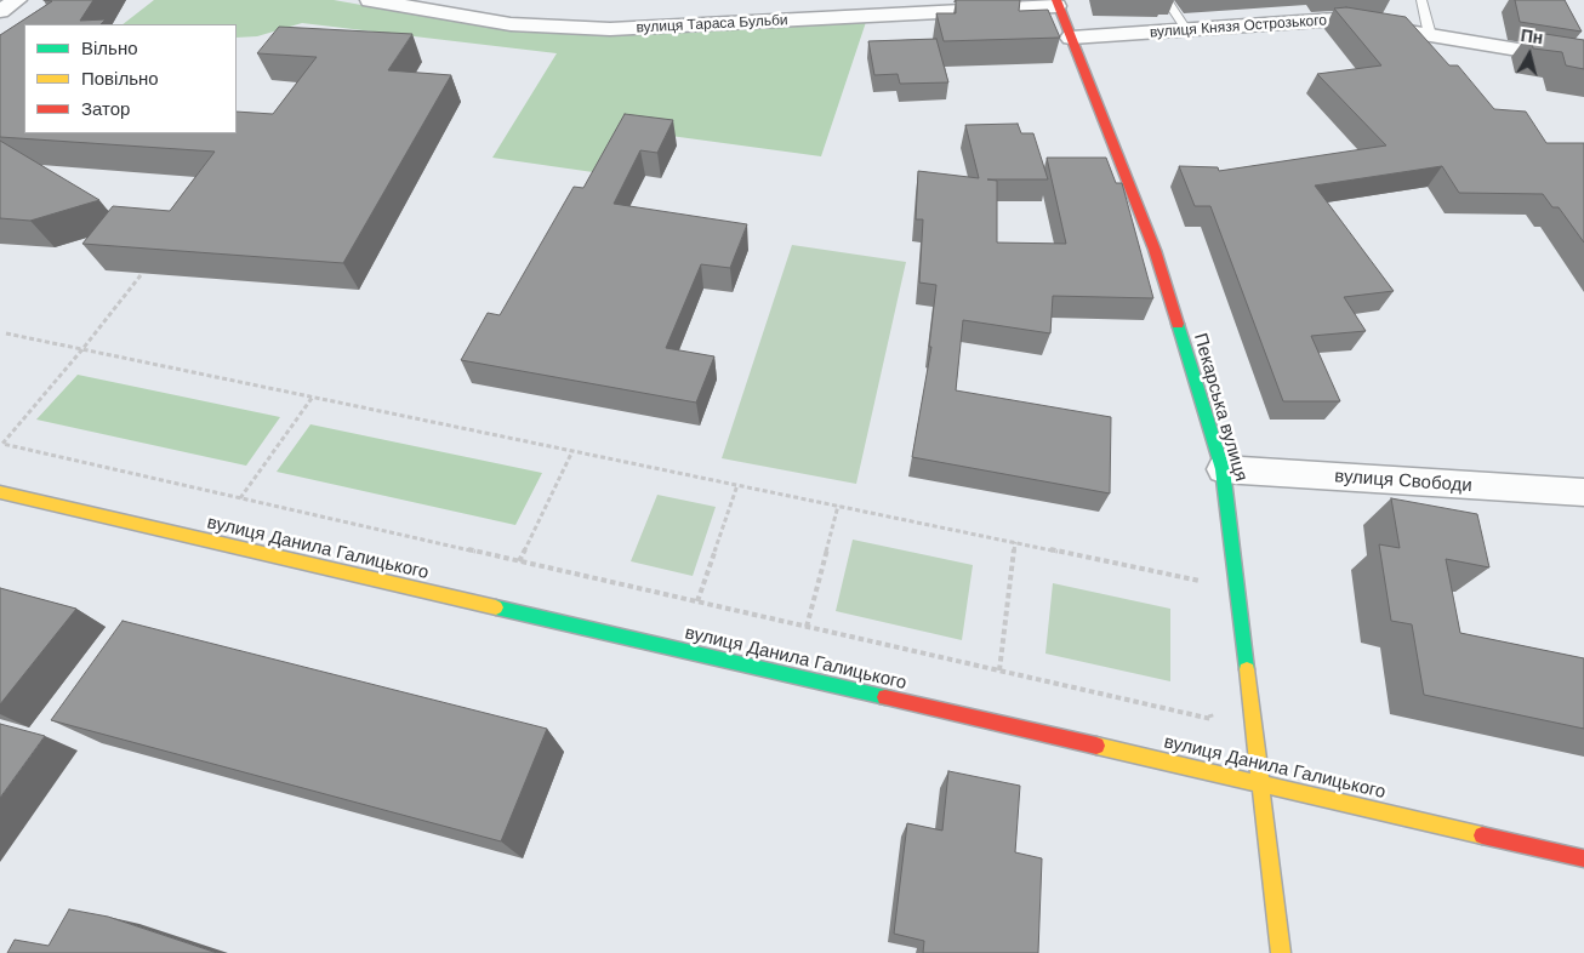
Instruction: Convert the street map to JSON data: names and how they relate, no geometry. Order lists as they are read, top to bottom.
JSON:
{
  "streets": {
    "main road": ["Пекарська вулиця", "вулиця Данила Галицького"],
    "street": ["вулиця Тараса Бульби", "вулиця Князя Острозького", "вулиця Свободи"]
  },
  "crossings": [
    ["вулиця Тараса Бульби", "Пекарська вулиця"],
    ["вулиця Князя Острозького", "Пекарська вулиця"],
    ["Пекарська вулиця", "вулиця Свободи"],
    ["Пекарська вулиця", "вулиця Данила Галицького"]
  ],
  "legend": ["Вільно", "Повільно", "Затор"],
  "north": "top"
}
